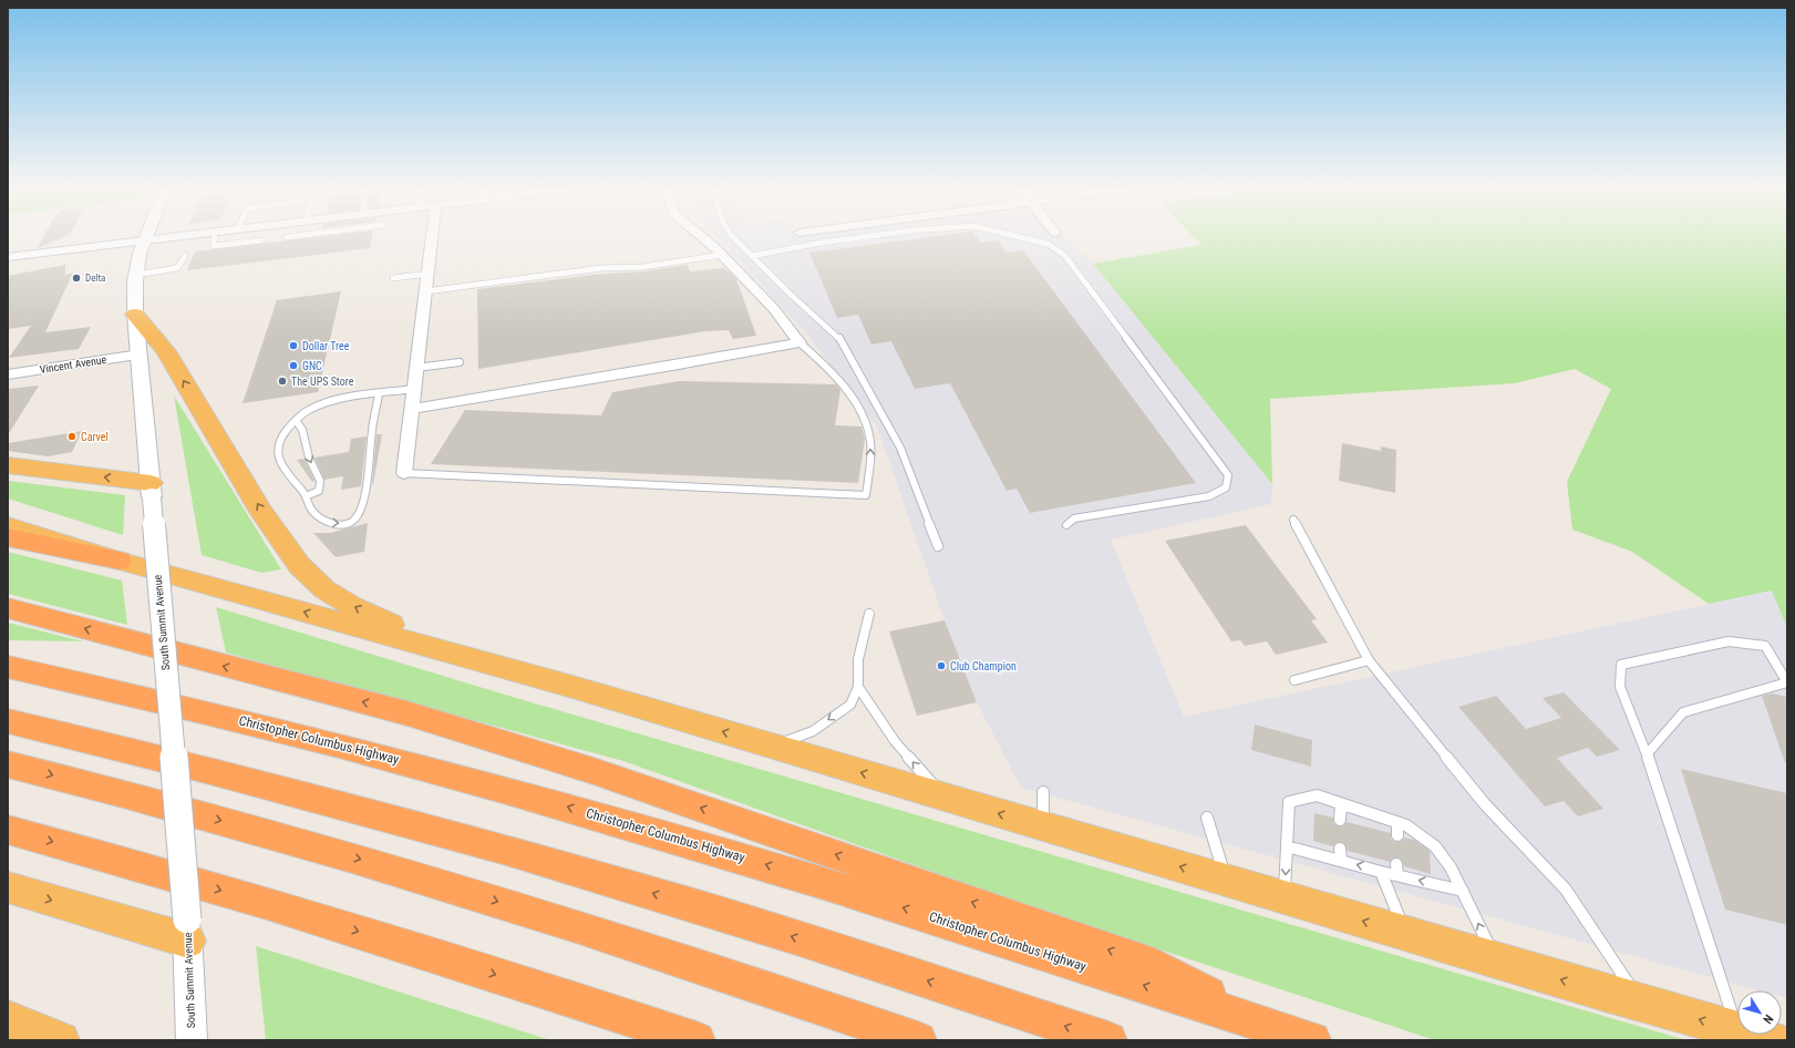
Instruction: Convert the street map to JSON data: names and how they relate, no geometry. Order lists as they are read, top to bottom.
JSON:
{
  "streets": {
    "highway": ["Christopher Columbus Highway"],
    "street": ["Vincent Avenue", "South Summit Avenue"]
  },
  "crossings": [
    ["Vincent Avenue", "South Summit Avenue"]
  ],
  "places": [
    "Delta",
    "Dollar Tree",
    "GNC",
    "The UPS Store",
    "Carvel",
    "Club Champion"
  ],
  "north": "bottom right"
}
